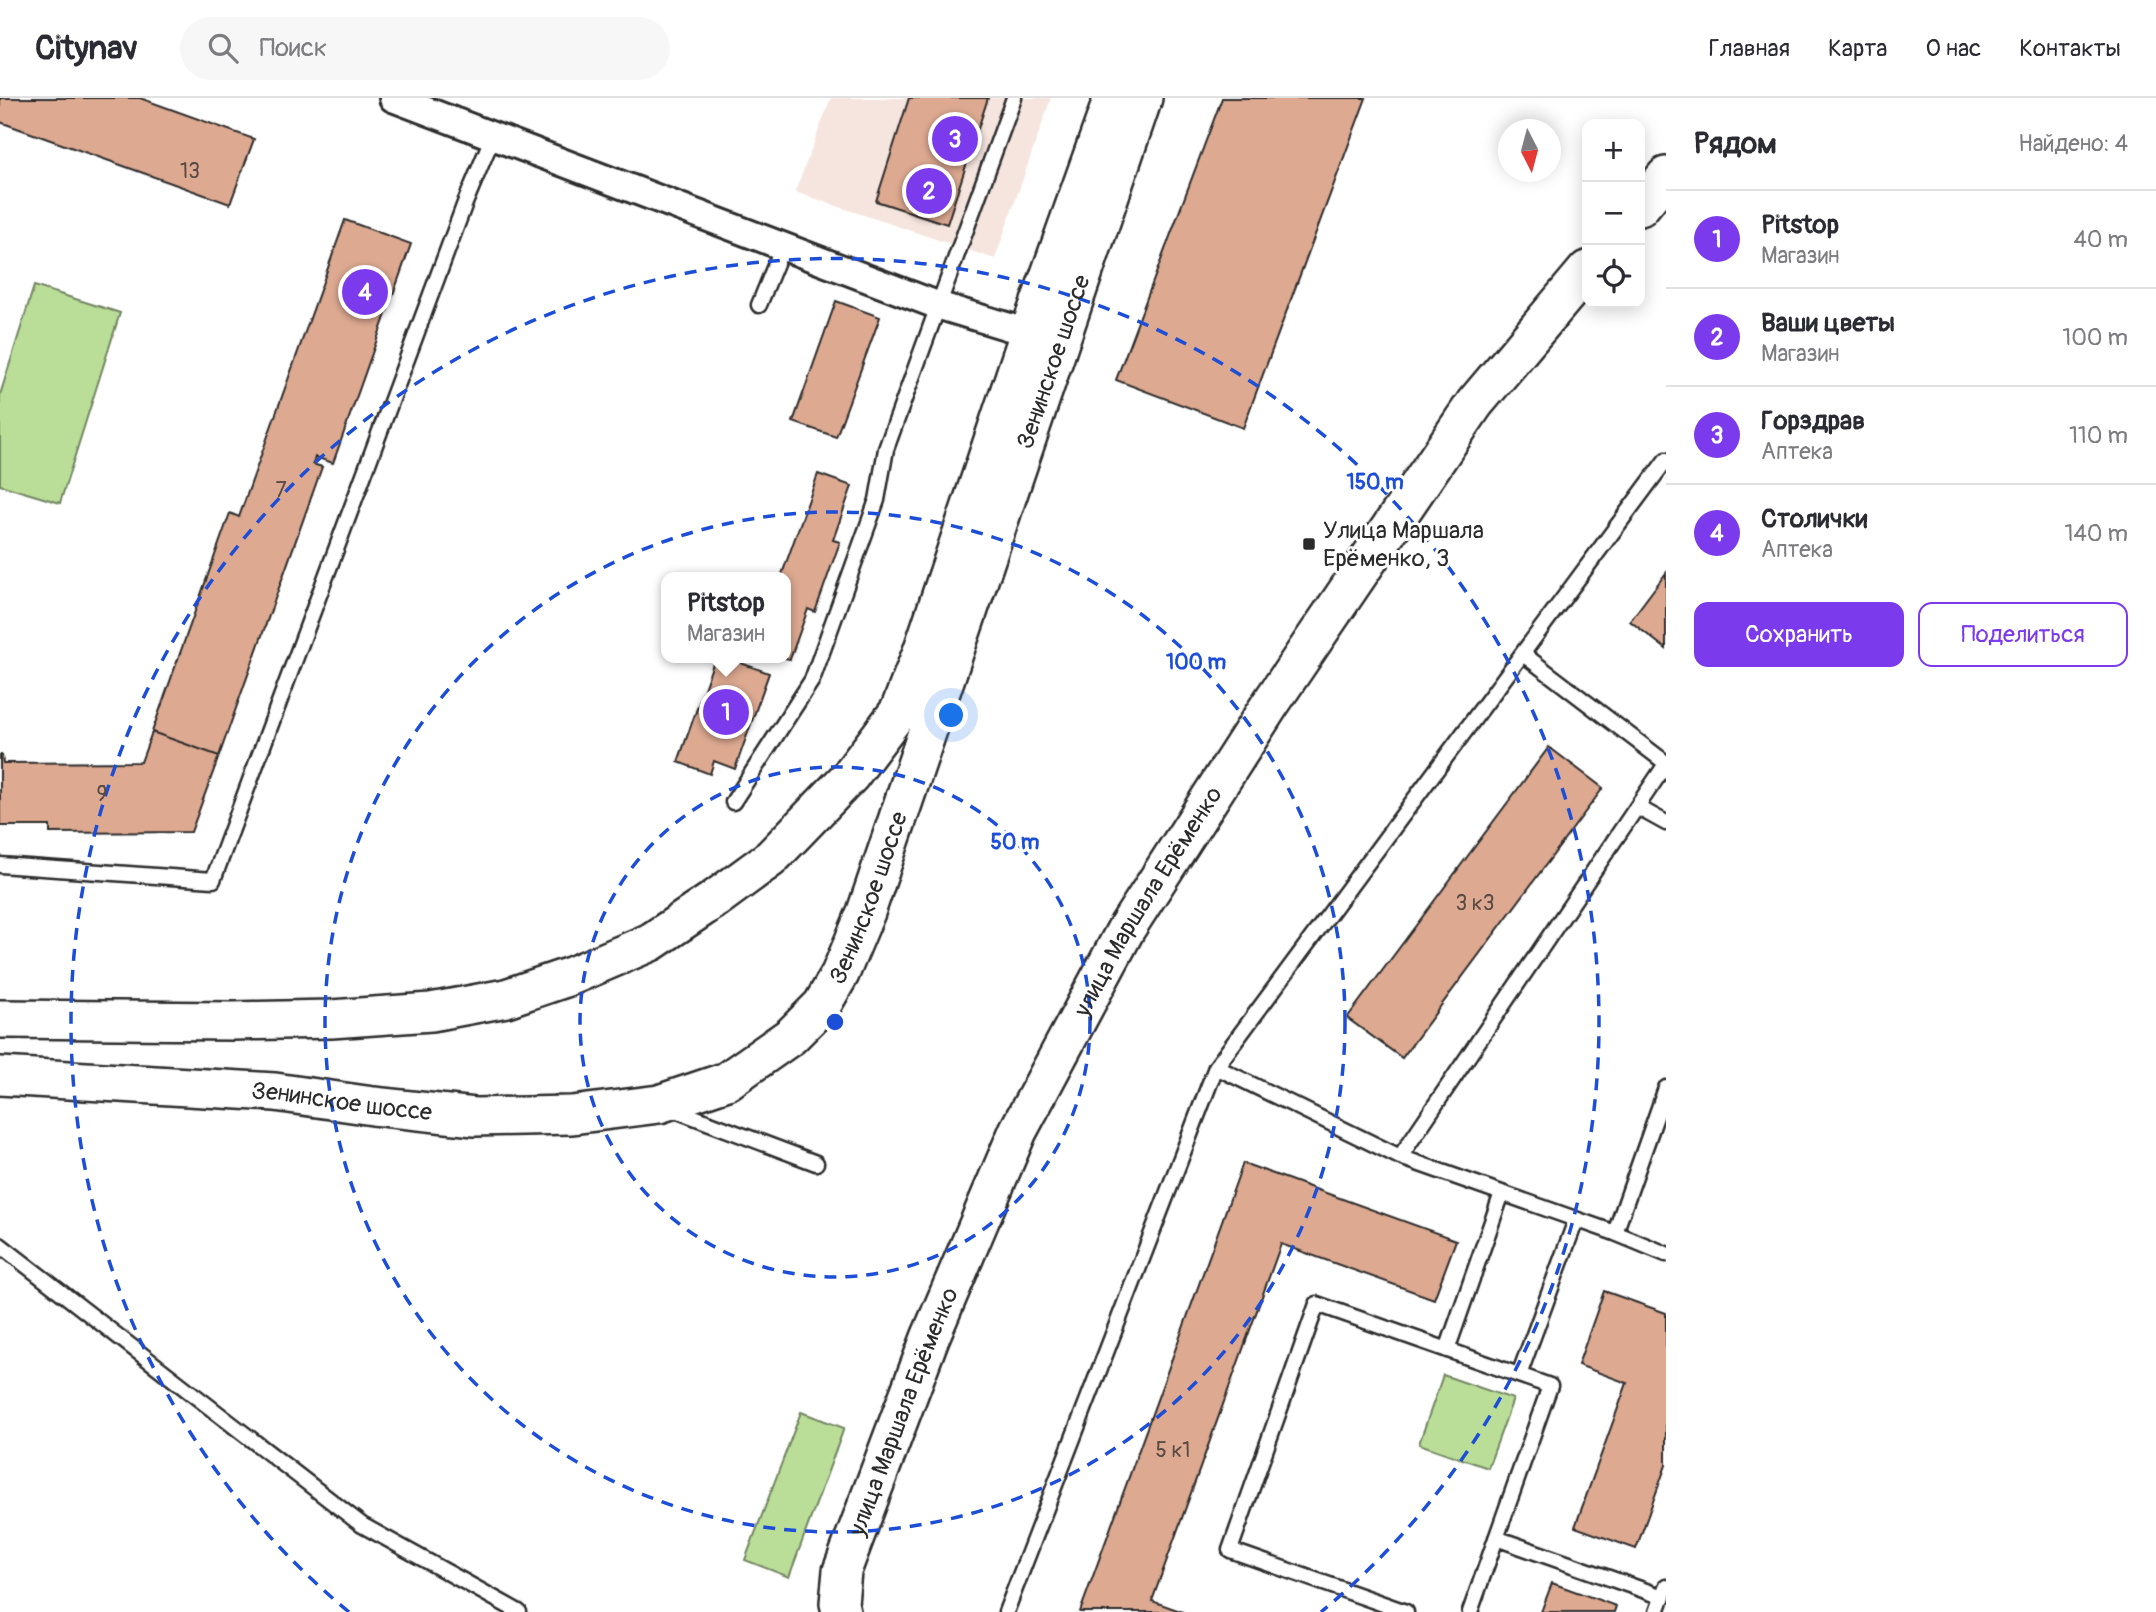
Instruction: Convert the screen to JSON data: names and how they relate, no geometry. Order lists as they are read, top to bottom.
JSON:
{
  "streets": {
    "main road": ["Зенинское шоссе", "улица Маршала Ерёменко"]
  },
  "places": {
    "transit": ["Улица Маршала Ерёменко, 3"]
  },
  "house_numbers": [
    "13",
    "7",
    "9",
    "3 к3",
    "5 к1"
  ],
  "north": "bottom",
  "page": {
    "header": "Citynav",
    "search": "Поиск",
    "nav": [
      "Главная",
      "Карта",
      "О нас",
      "Контакты"
    ],
    "heading": ["Рядом", "Найдено: 4"],
    "pins": [
      "3",
      "2",
      "4",
      "1"
    ],
    "map_buttons": ["+", "−"],
    "list": [
      {
        "mark": "1",
        "name": "Pitstop",
        "note": "Магазин",
        "value": "40 m"
      },
      {
        "mark": "2",
        "name": "Ваши цветы",
        "note": "Магазин",
        "value": "100 m"
      },
      {
        "mark": "3",
        "name": "Горздрав",
        "note": "Аптека",
        "value": "110 m"
      },
      {
        "mark": "4",
        "name": "Столички",
        "note": "Аптека",
        "value": "140 m"
      }
    ],
    "popup": ["Pitstop", "Магазин"],
    "buttons": ["Сохранить", "Поделиться"]
  },
  "rings": ["150 m", "100 m", "50 m"]
}
